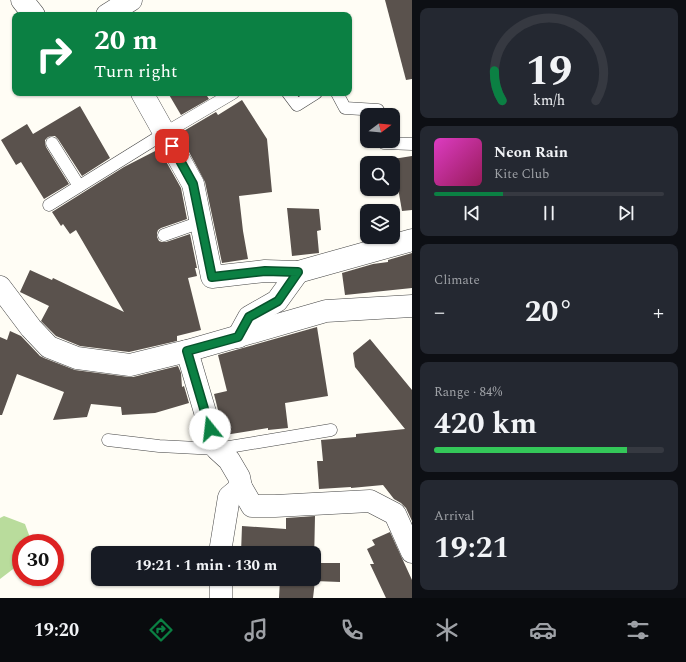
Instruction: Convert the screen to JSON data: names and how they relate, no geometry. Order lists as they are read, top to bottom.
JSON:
{
  "north": "right",
  "page": {
    "turn": ["20 m", "Turn right"],
    "song": ["Neon Rain", "Kite Club"],
    "tile": [
      "Climate",
      ["Range · 84%", "420 km"],
      ["Arrival", "19:21"]
    ],
    "heat": ["−", "20°", "+"],
    "limit": "30",
    "trip": "19:21 · 1 min · 130 m",
    "tabs": "19:20",
    "gauge": ["19", "km/h"]
  }
}
